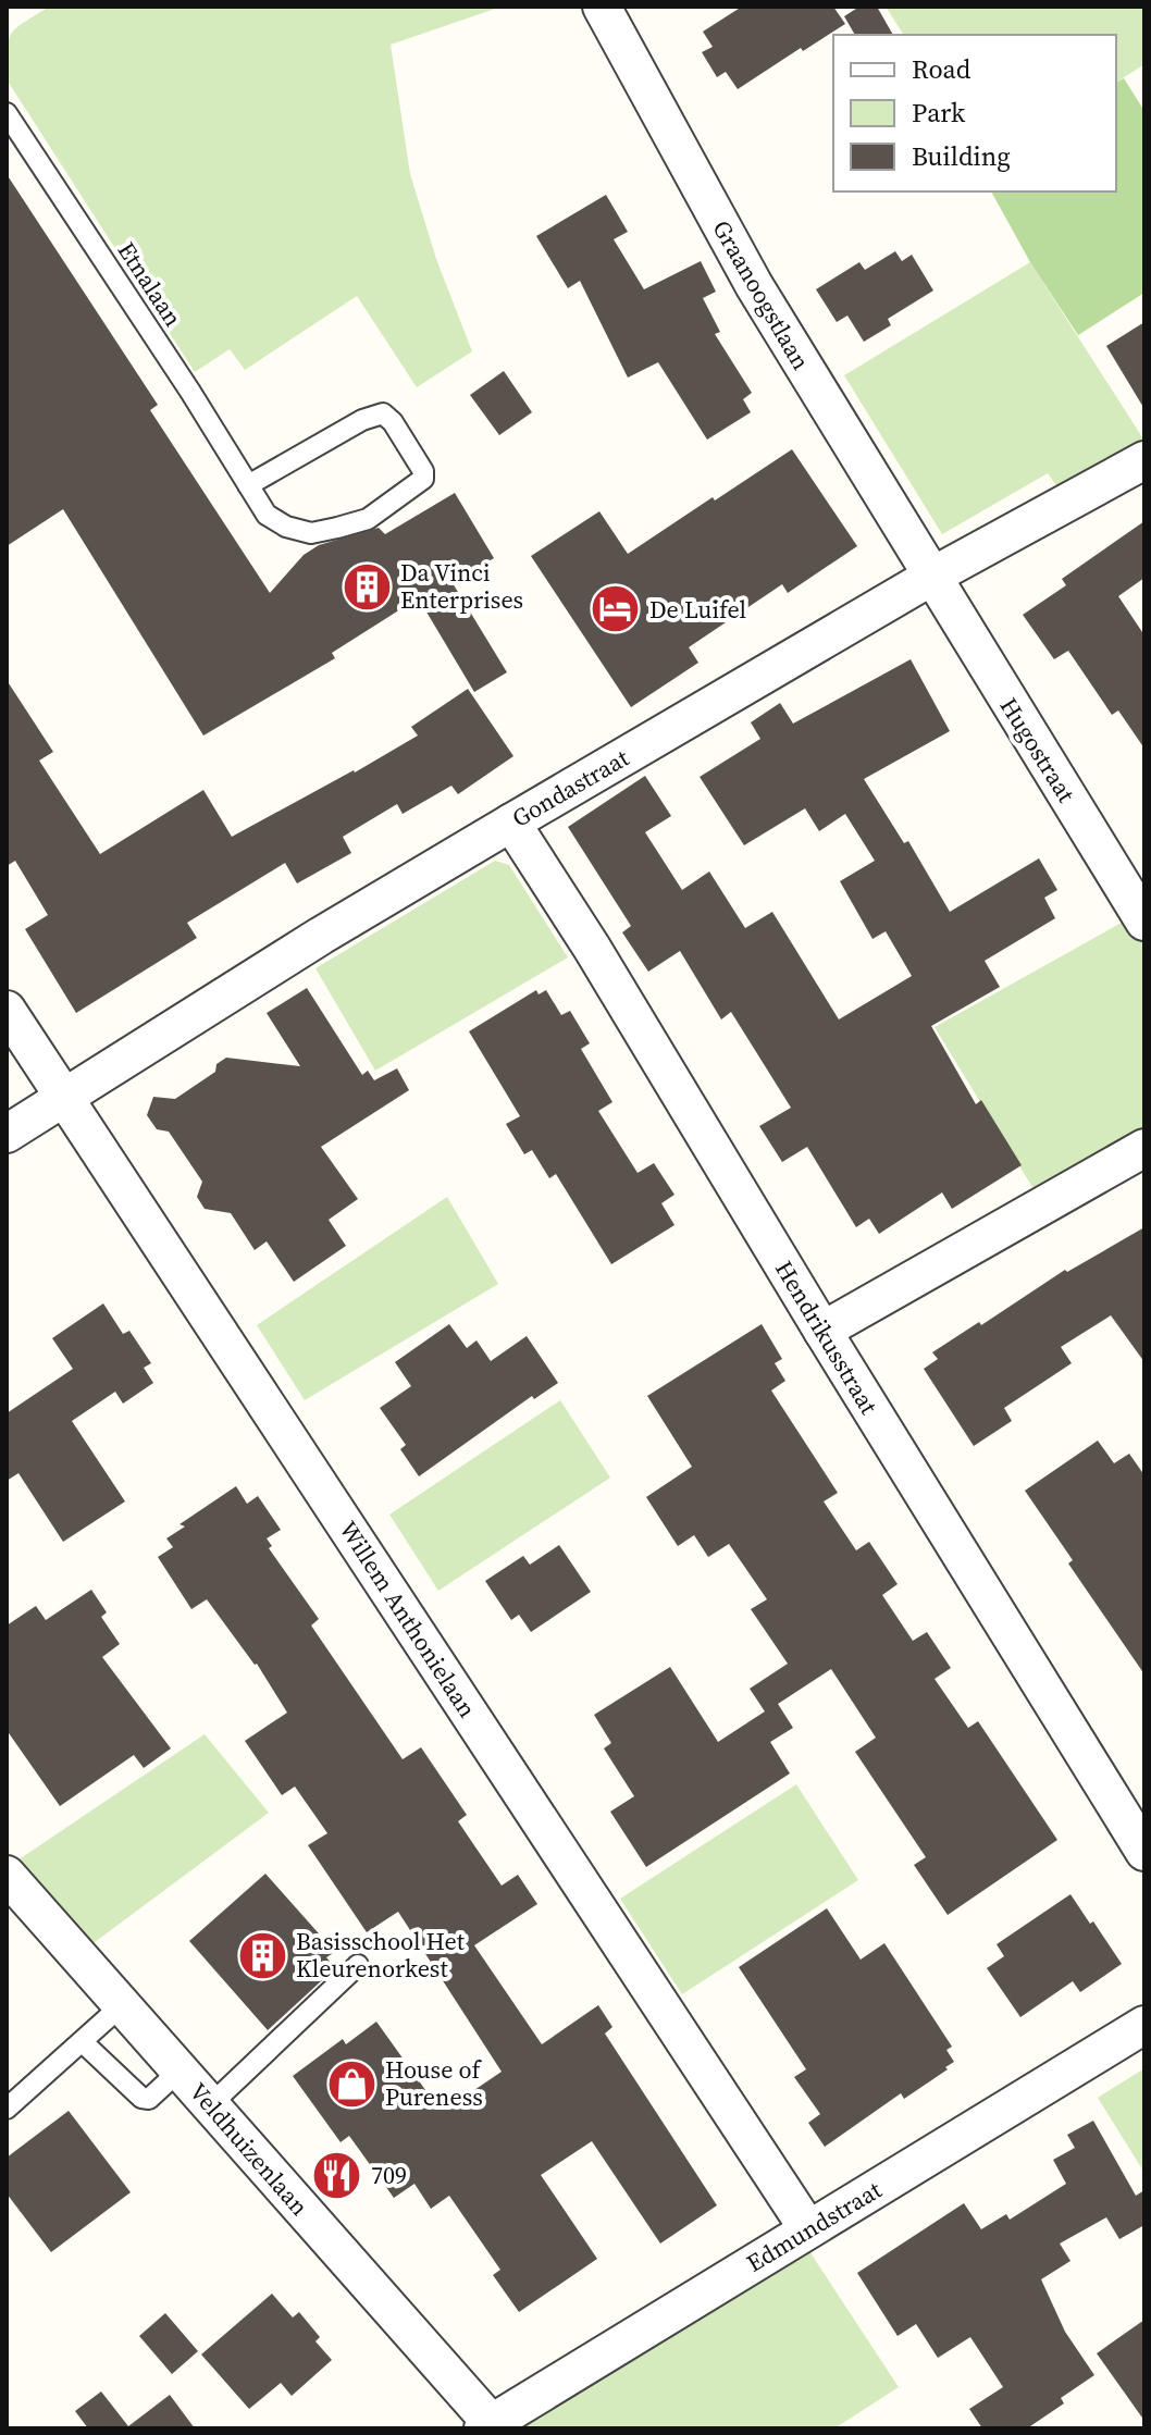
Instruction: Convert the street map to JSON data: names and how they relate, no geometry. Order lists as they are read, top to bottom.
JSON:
{
  "streets": {
    "street": [
      "Graanoogstlaan",
      "Hugostraat",
      "Gondastraat",
      "Hendrikusstraat",
      "Willem Anthonielaan",
      "Veldhuizenlaan",
      "Edmundstraat"
    ],
    "lane": ["Etnalaan"]
  },
  "crossings": [
    ["Graanoogstlaan", "Hugostraat"],
    ["Graanoogstlaan", "Gondastraat"],
    ["Hugostraat", "Gondastraat"],
    ["Gondastraat", "Hendrikusstraat"],
    ["Gondastraat", "Willem Anthonielaan"],
    ["Willem Anthonielaan", "Edmundstraat"],
    ["Veldhuizenlaan", "Edmundstraat"]
  ],
  "places": {
    "building": ["Da Vinci Enterprises", "Basisschool Het Kleurenorkest"],
    "hotel": ["De Luifel"],
    "shop": ["House of Pureness"],
    "restaurant": ["709"]
  },
  "legend": ["Road", "Park", "Building"]
}
